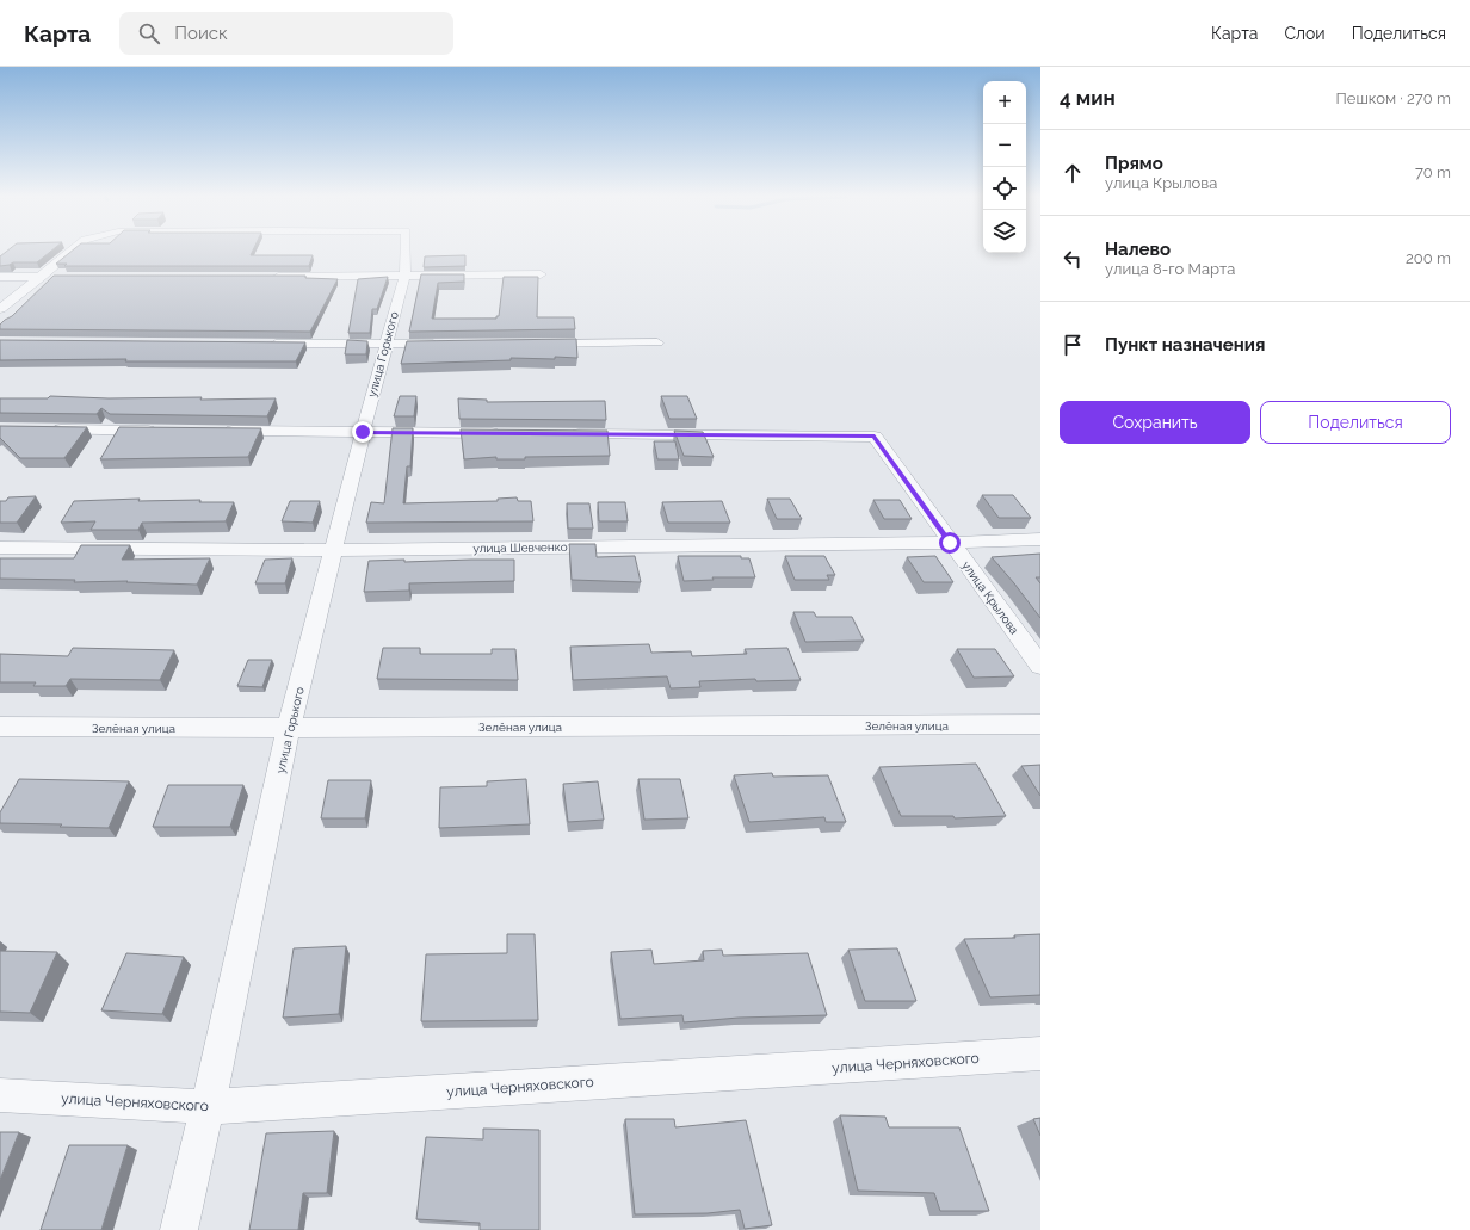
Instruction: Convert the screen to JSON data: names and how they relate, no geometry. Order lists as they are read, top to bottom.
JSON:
{
  "streets": {
    "street": [
      "улица Горького",
      "улица Шевченко",
      "улица Крылова",
      "Зелёная улица",
      "улица Черняховского"
    ]
  },
  "crossings": [
    ["улица Горького", "улица Шевченко"],
    ["улица Горького", "Зелёная улица"],
    ["улица Горького", "улица Черняховского"],
    ["улица Шевченко", "улица Крылова"]
  ],
  "page": {
    "header": "Карта",
    "search": "Поиск",
    "nav": ["Карта", "Слои", "Поделиться"],
    "heading": ["4 мин", "Пешком · 270 m"],
    "map_buttons": ["+", "−"],
    "list": [
      ["Прямо", "улица Крылова", "70 m"],
      ["Налево", "улица 8-го Марта", "200 m"],
      "Пункт назначения"
    ],
    "buttons": ["Сохранить", "Поделиться"]
  }
}
